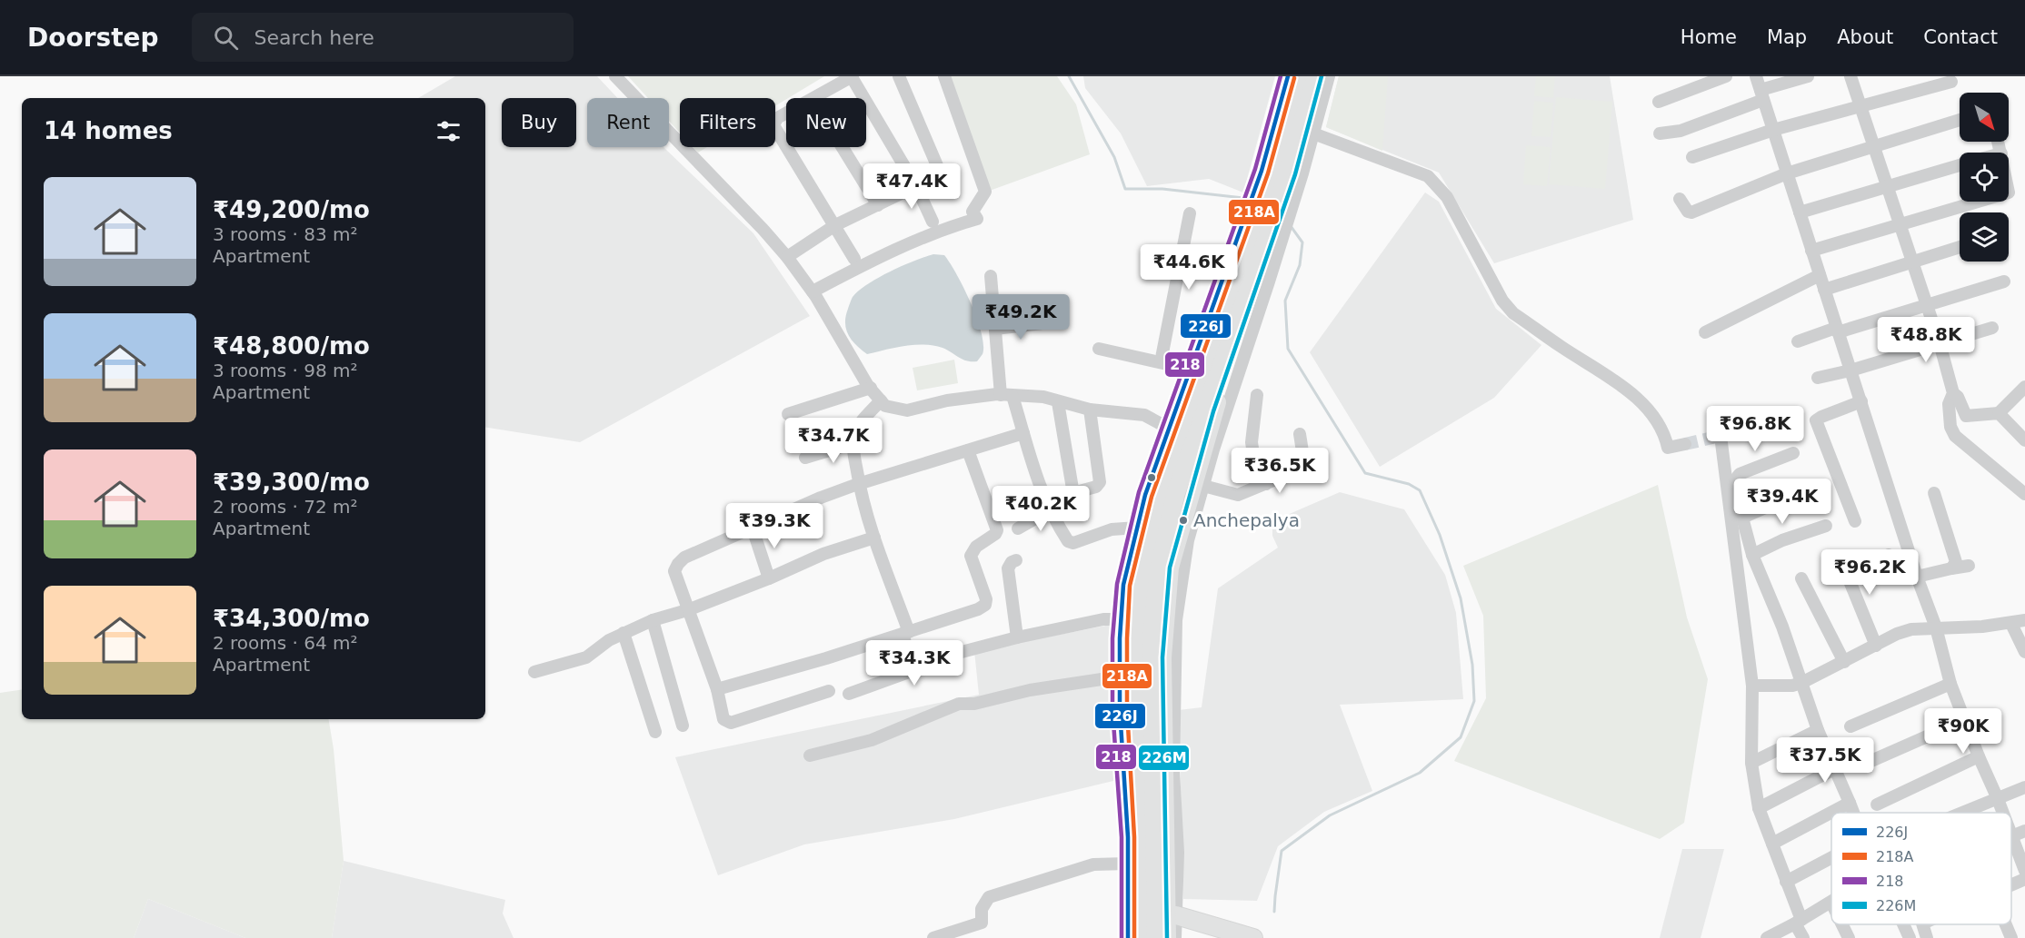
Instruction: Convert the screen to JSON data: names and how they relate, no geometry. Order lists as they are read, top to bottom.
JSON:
{
  "places": ["Anchepalya"],
  "lines": [
    "transit line 226J",
    "transit line 218",
    "transit line 226M",
    "transit line 218A"
  ],
  "legend": [
    "226J",
    "218A",
    "218",
    "226M"
  ],
  "north": "bottom right",
  "page": {
    "header": "Doorstep",
    "search": "Search here",
    "nav": [
      "Home",
      "Map",
      "About",
      "Contact"
    ],
    "chip": [
      "Buy",
      "Rent",
      "Filters",
      "New"
    ],
    "heading": "14 homes",
    "price": [
      "₹47.4K",
      "₹44.6K",
      "₹49.2K",
      "₹48.8K",
      "₹96.8K",
      "₹34.7K",
      "₹36.5K",
      "₹39.4K",
      "₹40.2K",
      "₹39.3K",
      "₹96.2K",
      "₹34.3K",
      "₹90K",
      "₹37.5K"
    ],
    "list": [
      {
        "name": "₹49,200/mo",
        "note": "3 rooms · 83 m² · Apartment"
      },
      {
        "name": "₹48,800/mo",
        "note": "3 rooms · 98 m² · Apartment"
      },
      {
        "name": "₹39,300/mo",
        "note": "2 rooms · 72 m² · Apartment"
      },
      {
        "name": "₹34,300/mo",
        "note": "2 rooms · 64 m² · Apartment"
      }
    ]
  }
}
